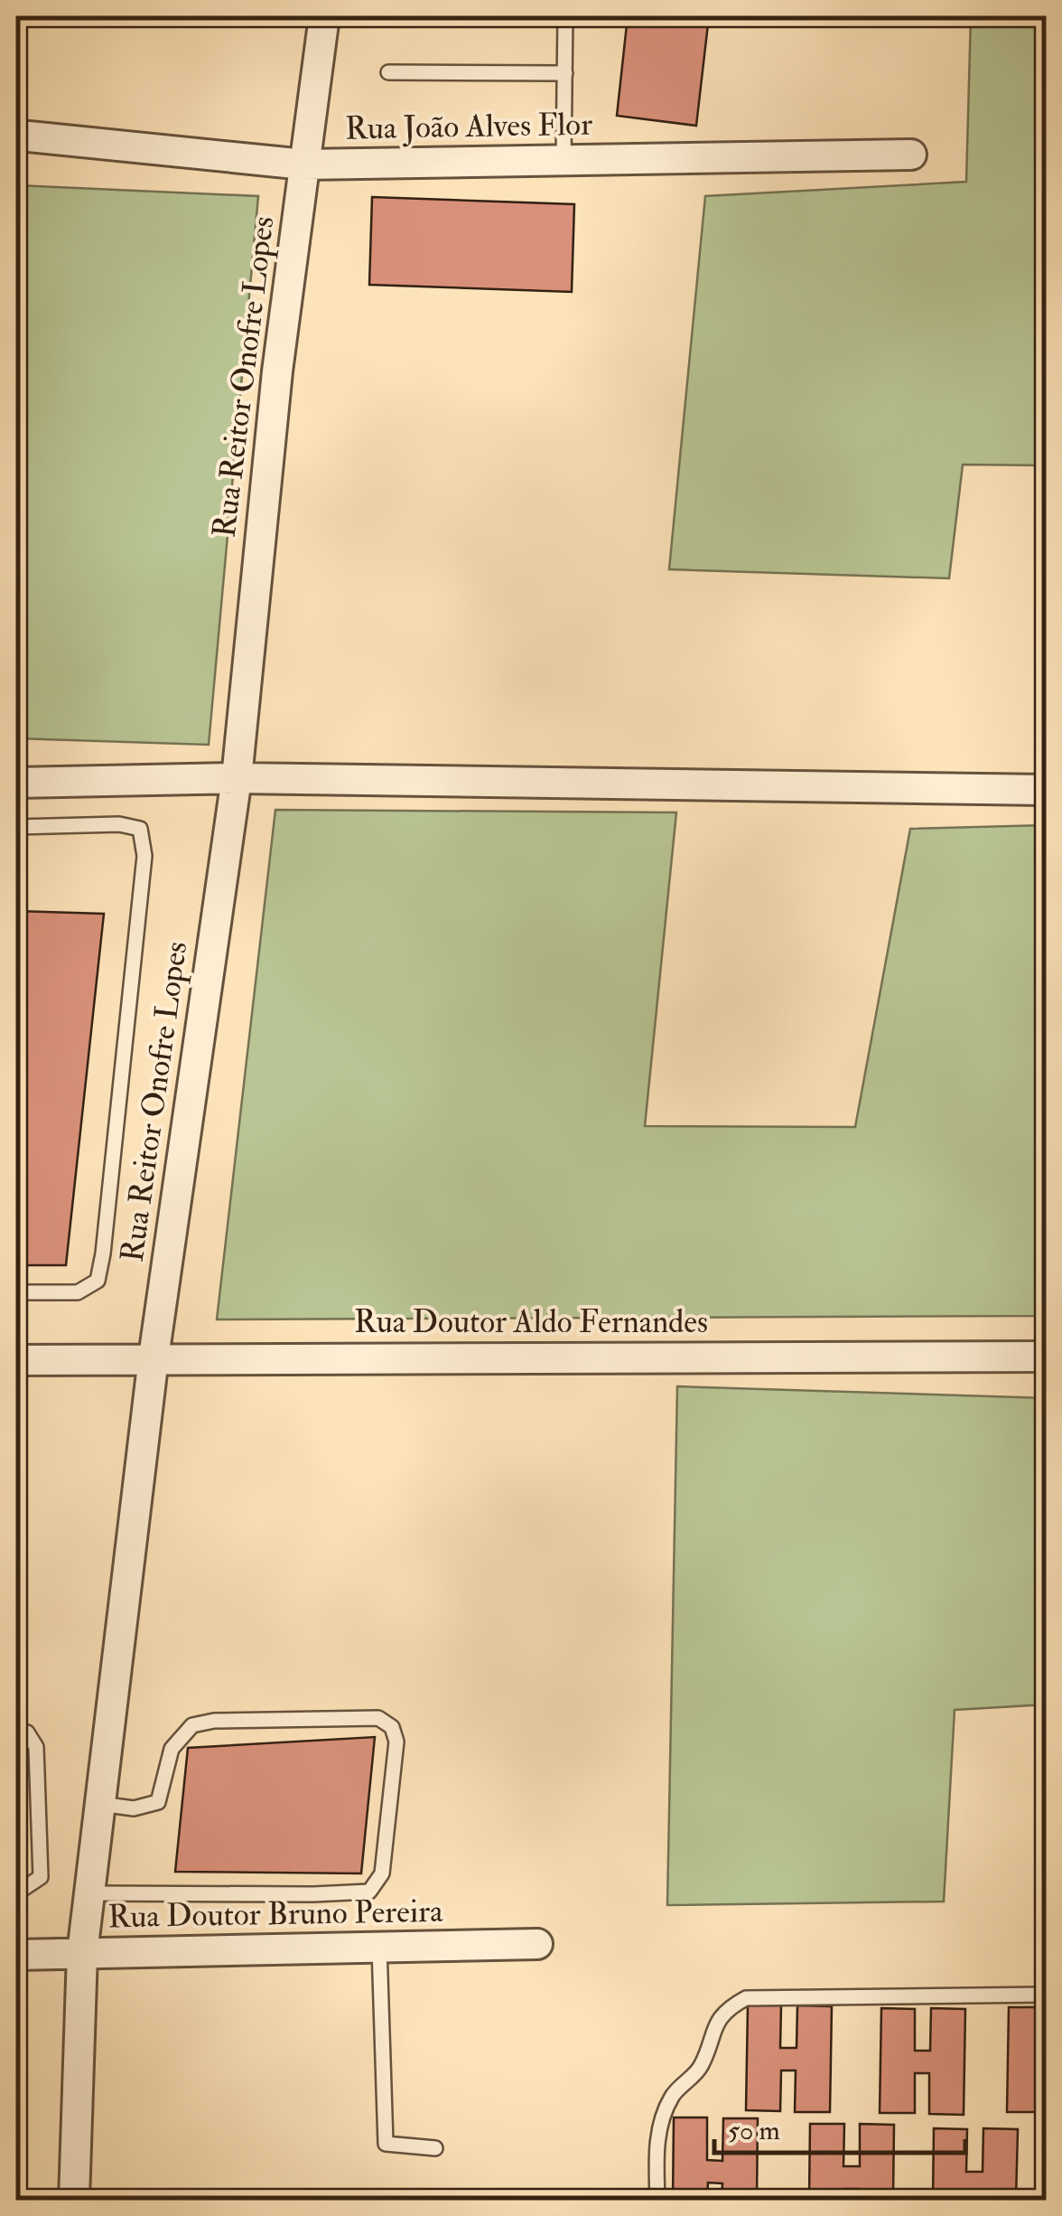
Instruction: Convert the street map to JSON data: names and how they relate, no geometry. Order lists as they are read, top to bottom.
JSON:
{
  "streets": {
    "street": [
      "Rua João Alves Flor",
      "Rua Reitor Onofre Lopes",
      "Rua Doutor Aldo Fernandes",
      "Rua Doutor Bruno Pereira"
    ]
  },
  "crossings": [
    ["Rua João Alves Flor", "Rua Reitor Onofre Lopes"],
    ["Rua Reitor Onofre Lopes", "Rua Doutor Aldo Fernandes"],
    ["Rua Reitor Onofre Lopes", "Rua Doutor Bruno Pereira"]
  ],
  "scale_bar": "50 m"
}
